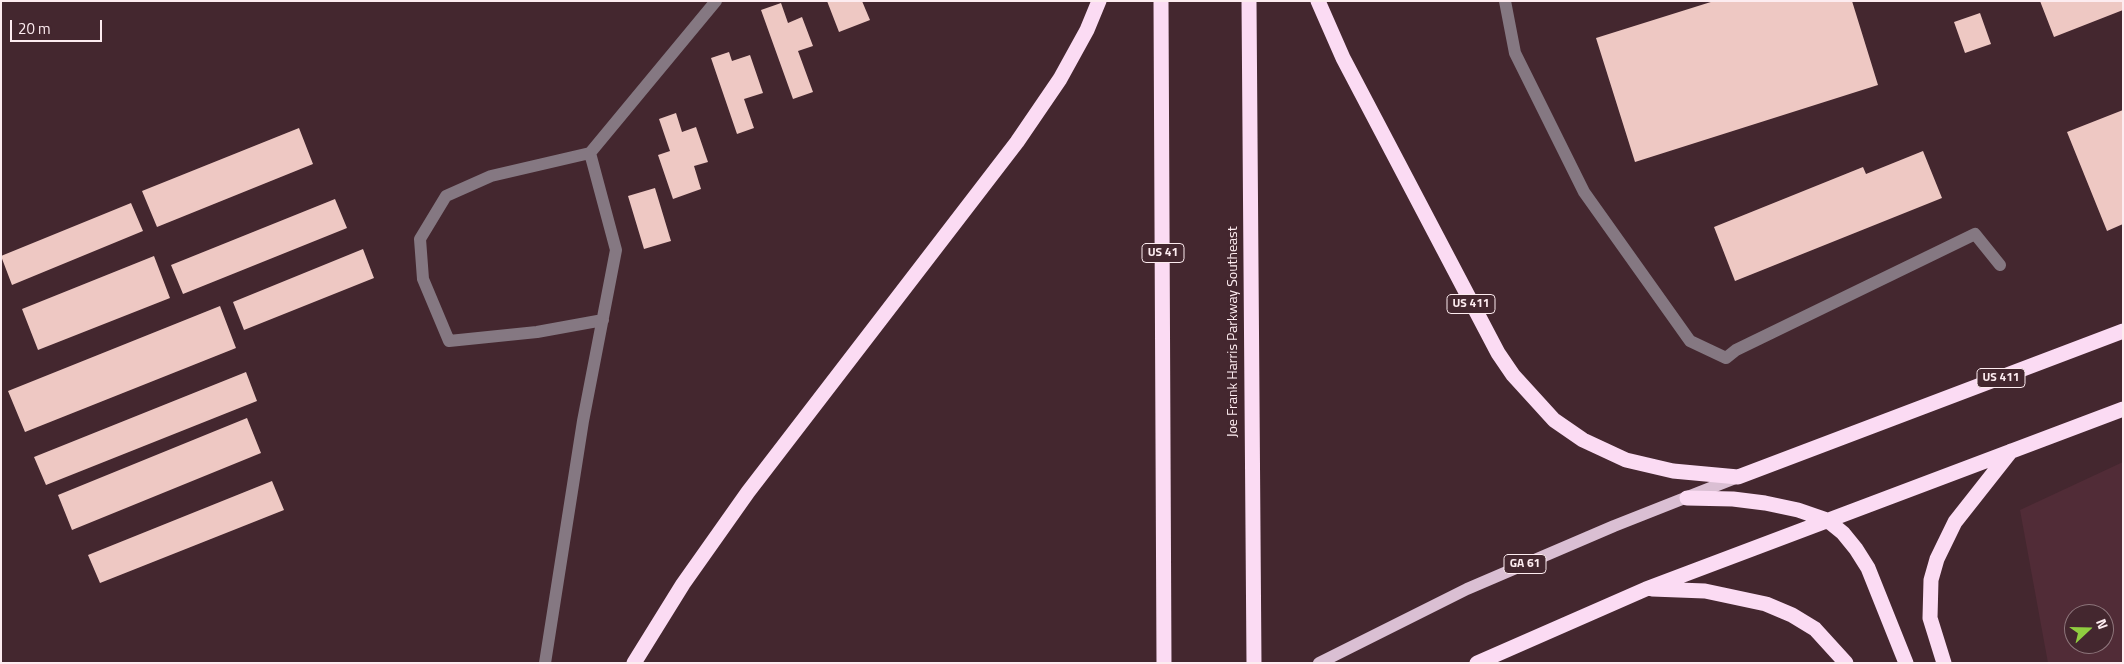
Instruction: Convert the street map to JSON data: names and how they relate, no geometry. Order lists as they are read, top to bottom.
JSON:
{
  "streets": {
    "highway": ["US 41", "US 411", "Joe Frank Harris Parkway Southeast"],
    "main road": ["GA 61"]
  },
  "crossings": [
    ["US 411", "GA 61"]
  ],
  "scale_bar": "20 m",
  "north": "right"
}
